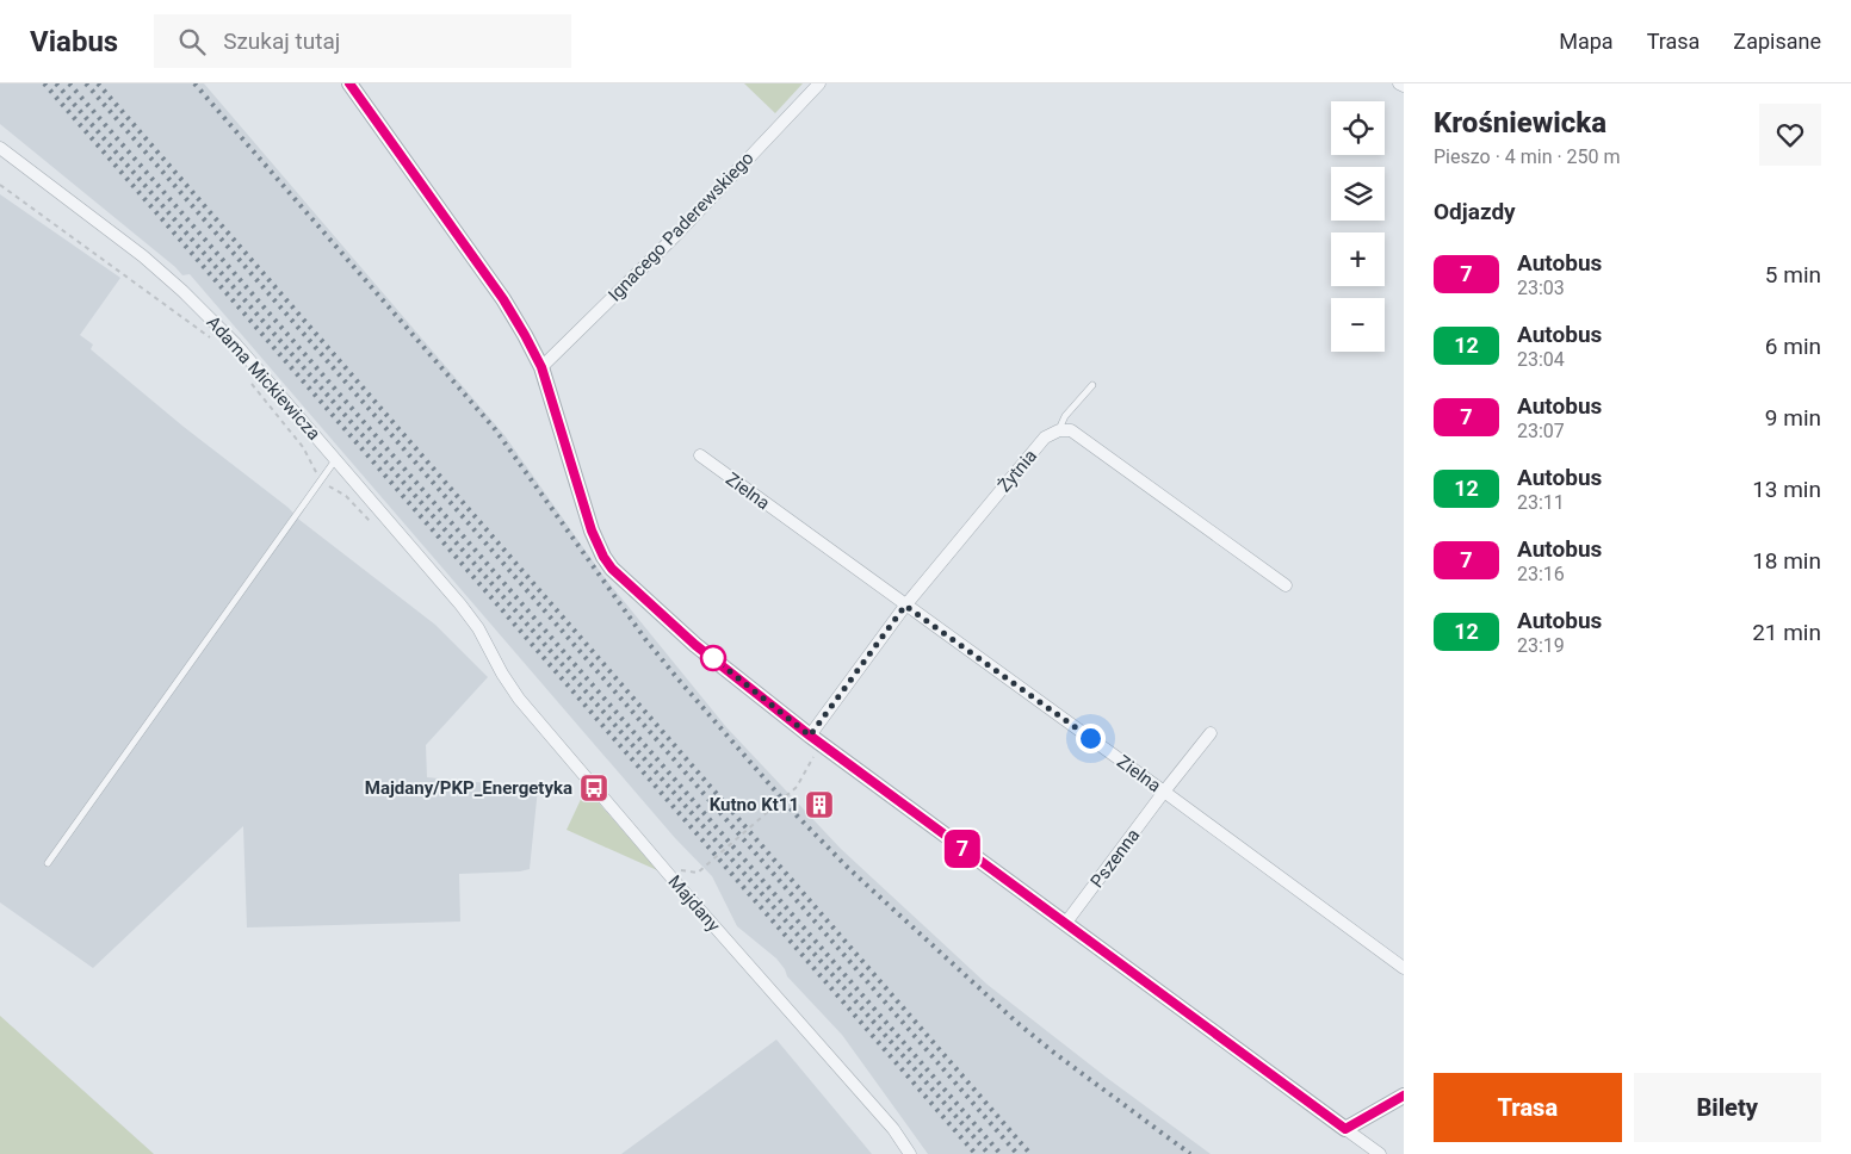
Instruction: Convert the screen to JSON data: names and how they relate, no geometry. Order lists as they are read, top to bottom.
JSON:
{
  "streets": {
    "street": [
      "Ignacego Paderewskiego",
      "Adama Mickiewicza",
      "Żytnia",
      "Zielna",
      "Pszenna",
      "Majdany"
    ]
  },
  "crossings": [
    ["Adama Mickiewicza", "Majdany"],
    ["Żytnia", "Zielna"],
    ["Zielna", "Pszenna"]
  ],
  "places": {
    "bus stop": ["Majdany/PKP_Energetyka"],
    "building": ["Kutno Kt11"]
  },
  "lines": ["bus line 7"],
  "page": {
    "header": "Viabus",
    "search": "Szukaj tutaj",
    "nav": ["Mapa", "Trasa", "Zapisane"],
    "on_map": "7",
    "heading": [
      ["Krośniewicka", "Pieszo · 4 min · 250 m"],
      "Odjazdy"
    ],
    "map_buttons": ["+", "−"],
    "list": [
      {
        "mark": "7",
        "name": "Autobus",
        "note": "23:03",
        "value": "5 min"
      },
      {
        "mark": "12",
        "name": "Autobus",
        "note": "23:04",
        "value": "6 min"
      },
      {
        "mark": "7",
        "name": "Autobus",
        "note": "23:07",
        "value": "9 min"
      },
      {
        "mark": "12",
        "name": "Autobus",
        "note": "23:11",
        "value": "13 min"
      },
      {
        "mark": "7",
        "name": "Autobus",
        "note": "23:16",
        "value": "18 min"
      },
      {
        "mark": "12",
        "name": "Autobus",
        "note": "23:19",
        "value": "21 min"
      }
    ],
    "buttons": ["Trasa", "Bilety"]
  }
}
